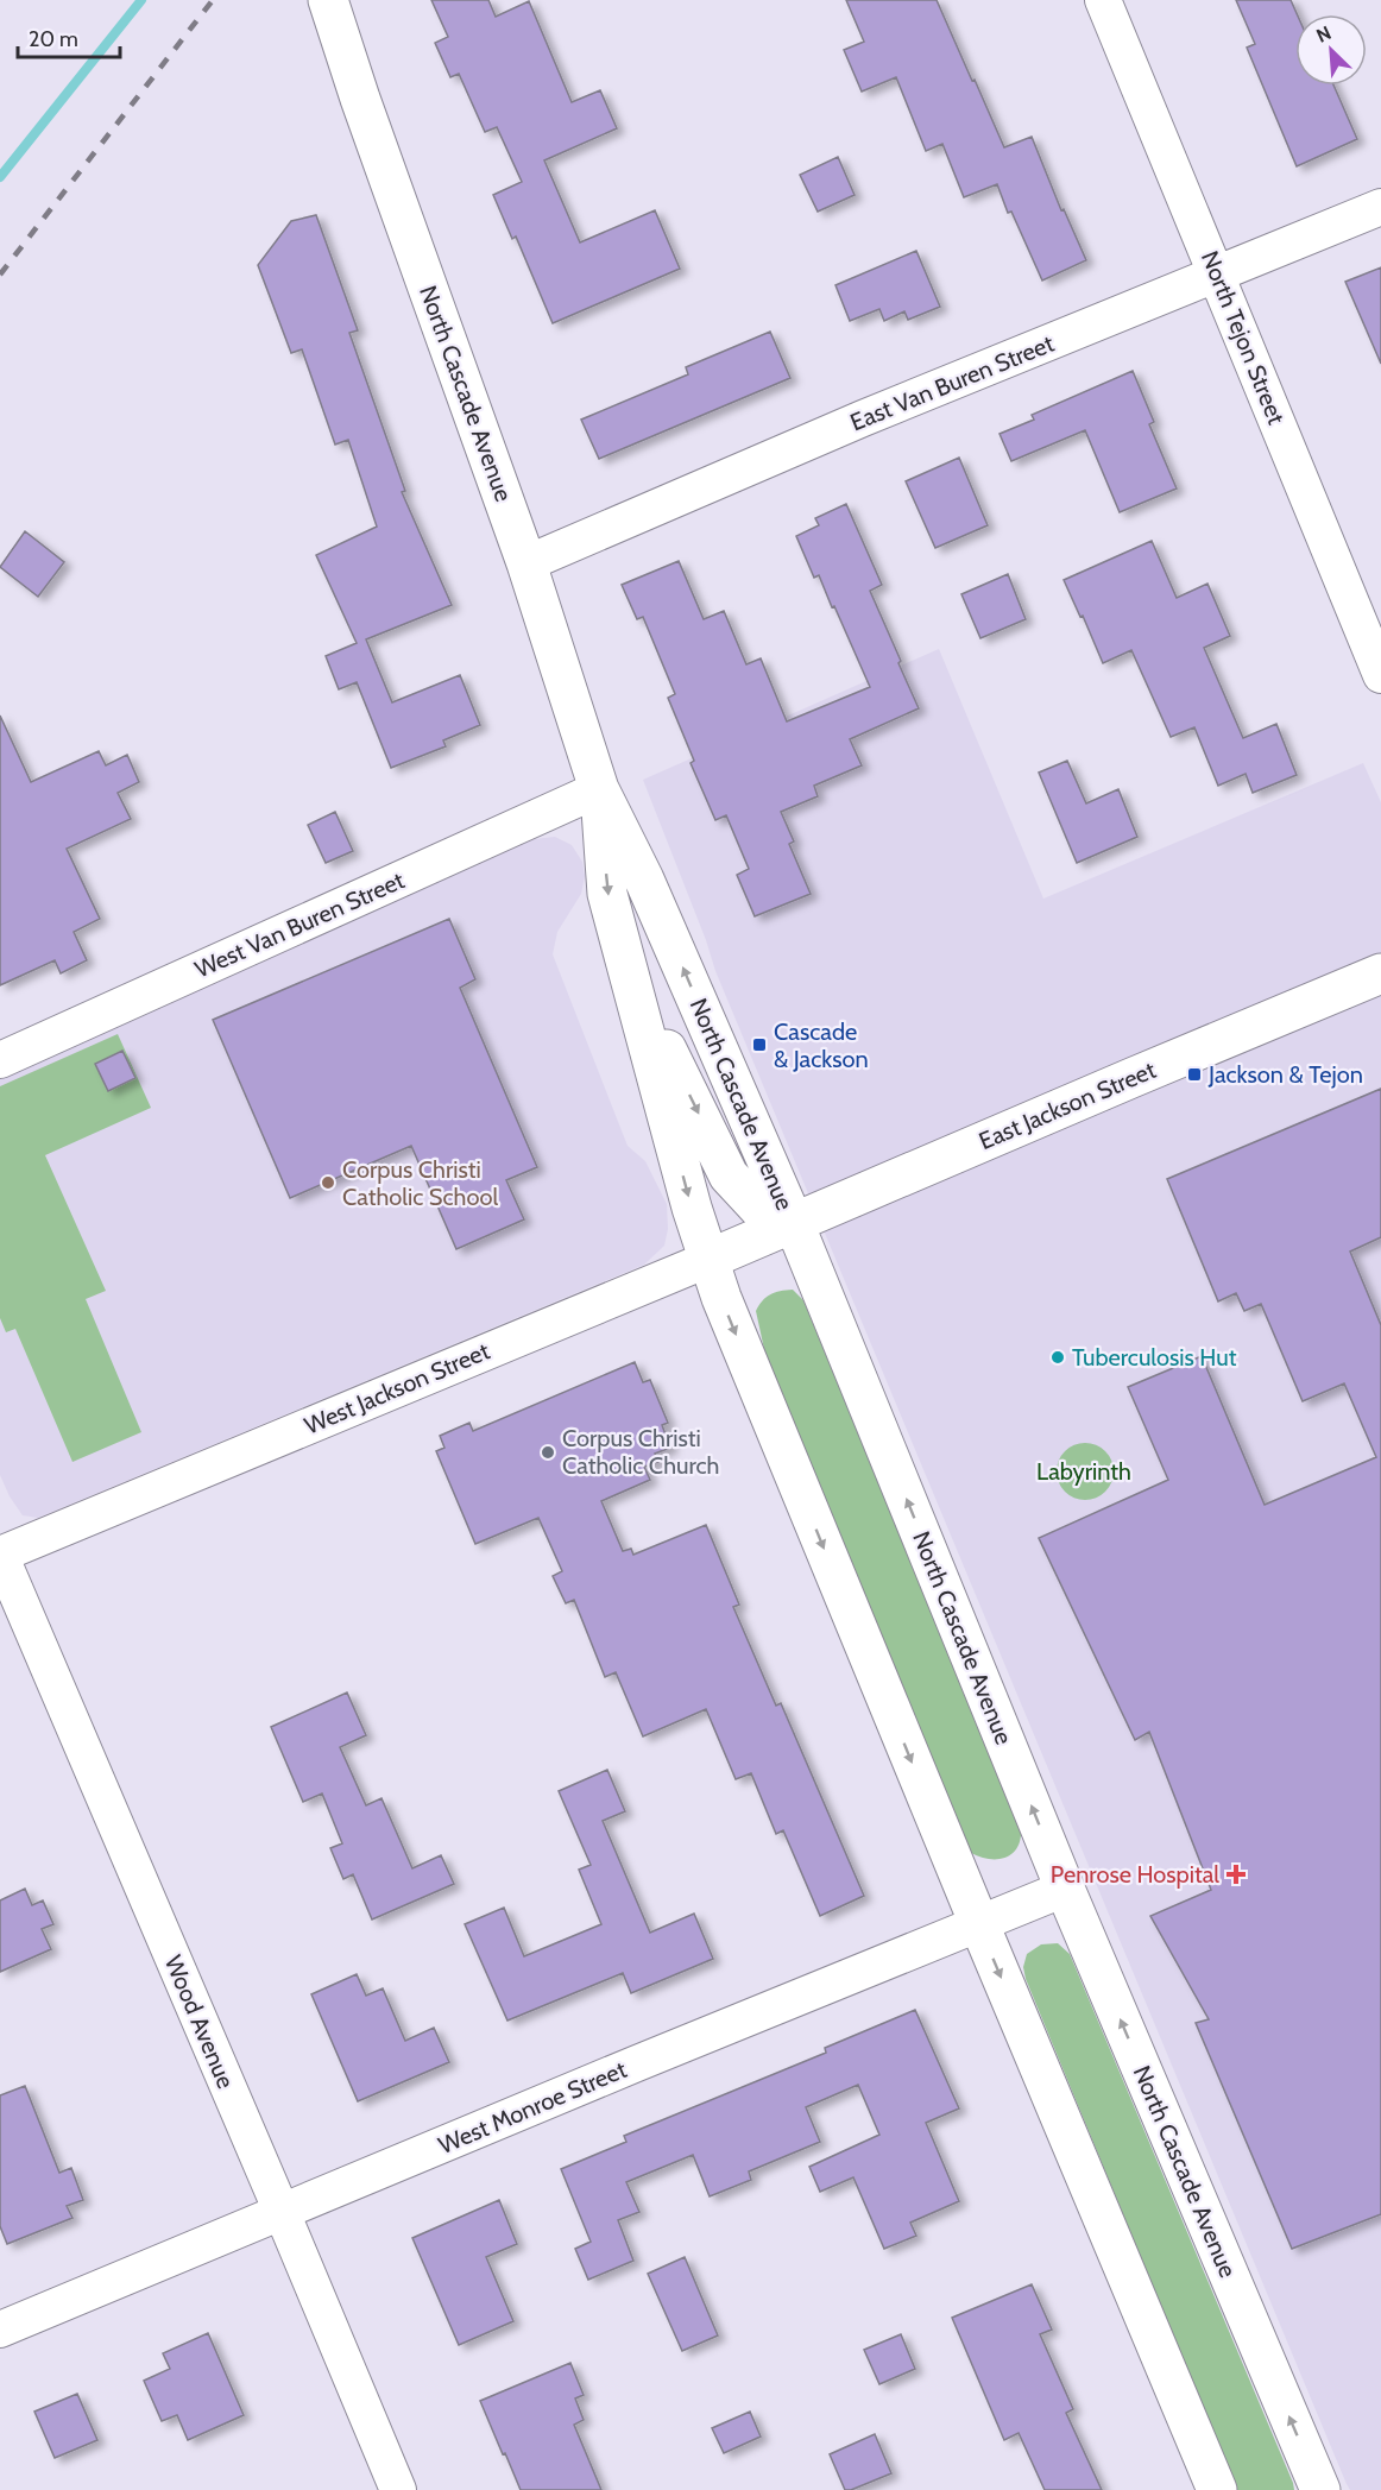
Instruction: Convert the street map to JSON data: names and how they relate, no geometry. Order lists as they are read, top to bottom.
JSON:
{
  "streets": {
    "main road": ["North Cascade Avenue", "East Jackson Street", "West Jackson Street"],
    "street": [
      "North Tejon Street",
      "East Van Buren Street",
      "West Van Buren Street",
      "Wood Avenue",
      "West Monroe Street"
    ]
  },
  "crossings": [
    ["North Tejon Street", "East Van Buren Street"],
    ["East Van Buren Street", "North Cascade Avenue"],
    ["North Cascade Avenue", "West Van Buren Street"],
    ["North Cascade Avenue", "East Jackson Street"],
    ["North Cascade Avenue", "West Jackson Street"],
    ["North Cascade Avenue", "West Monroe Street"],
    ["East Jackson Street", "West Jackson Street"],
    ["West Jackson Street", "Wood Avenue"],
    ["Wood Avenue", "West Monroe Street"]
  ],
  "parks": ["Labyrinth"],
  "places": {
    "transit": ["Cascade & Jackson", "Jackson & Tejon"],
    "other": ["Corpus Christi Catholic School", "Tuberculosis Hut", "Corpus Christi Catholic Church"],
    "health": ["Penrose Hospital"]
  },
  "scale_bar": "20 m",
  "north": "top left"
}
